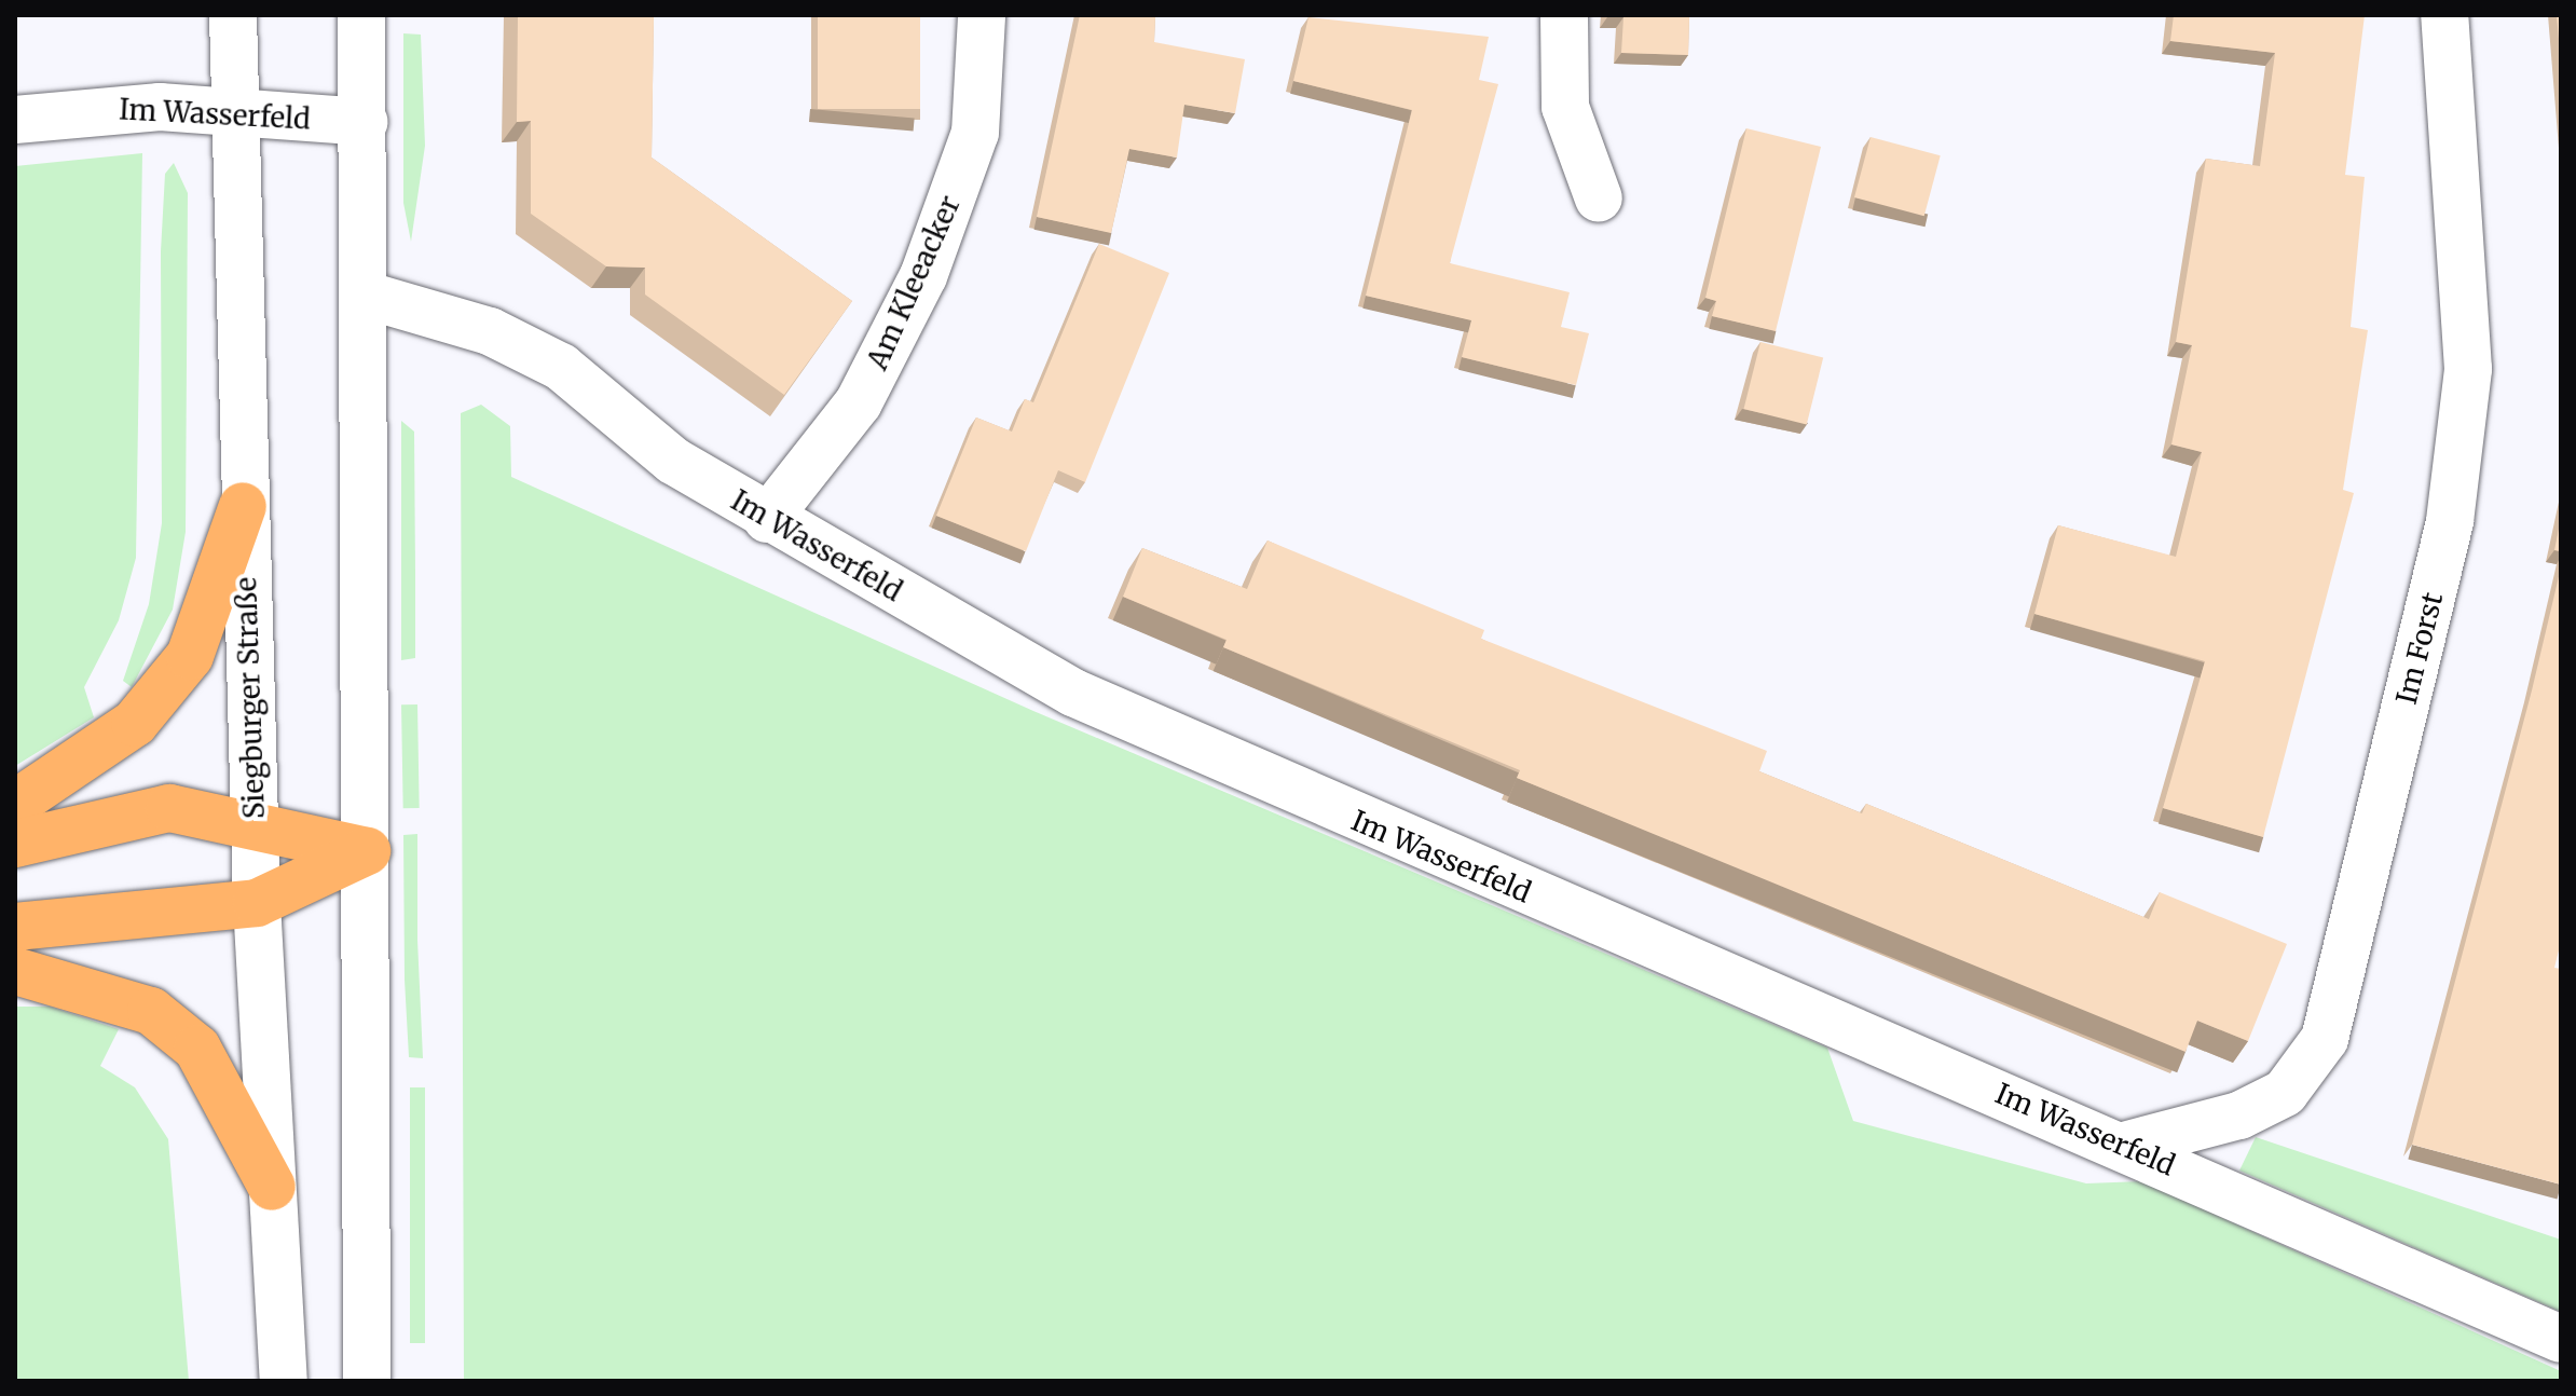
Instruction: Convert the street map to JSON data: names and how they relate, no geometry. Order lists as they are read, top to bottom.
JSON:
{
  "streets": {
    "street": [
      "Im Wasserfeld",
      "Am Kleeacker",
      "Im Forst",
      "Siegburger Straße"
    ]
  },
  "crossings": [
    ["Im Wasserfeld", "Am Kleeacker"],
    ["Im Wasserfeld", "Im Forst"],
    ["Im Wasserfeld", "Siegburger Straße"]
  ]
}
